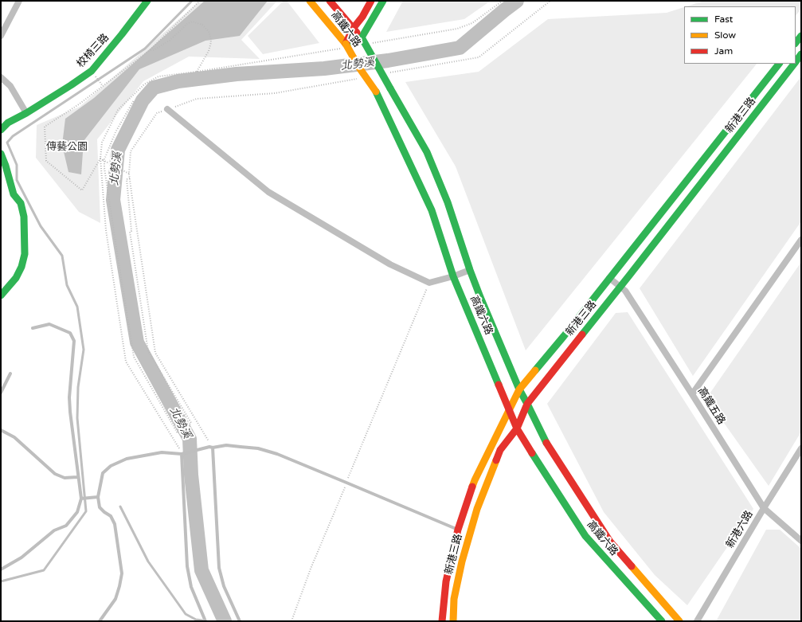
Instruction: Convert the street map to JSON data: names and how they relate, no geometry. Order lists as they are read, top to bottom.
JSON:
{
  "streets": {
    "street": [
      "高鐵六路",
      "校椅三路",
      "新港三路",
      "高鐵五路",
      "新港六路"
    ]
  },
  "crossings": [
    ["高鐵六路", "新港三路"],
    ["新港三路", "高鐵五路"],
    ["高鐵五路", "新港六路"]
  ],
  "water": ["北勢溪"],
  "parks": ["傳藝公園"],
  "legend": ["Fast", "Slow", "Jam"]
}
